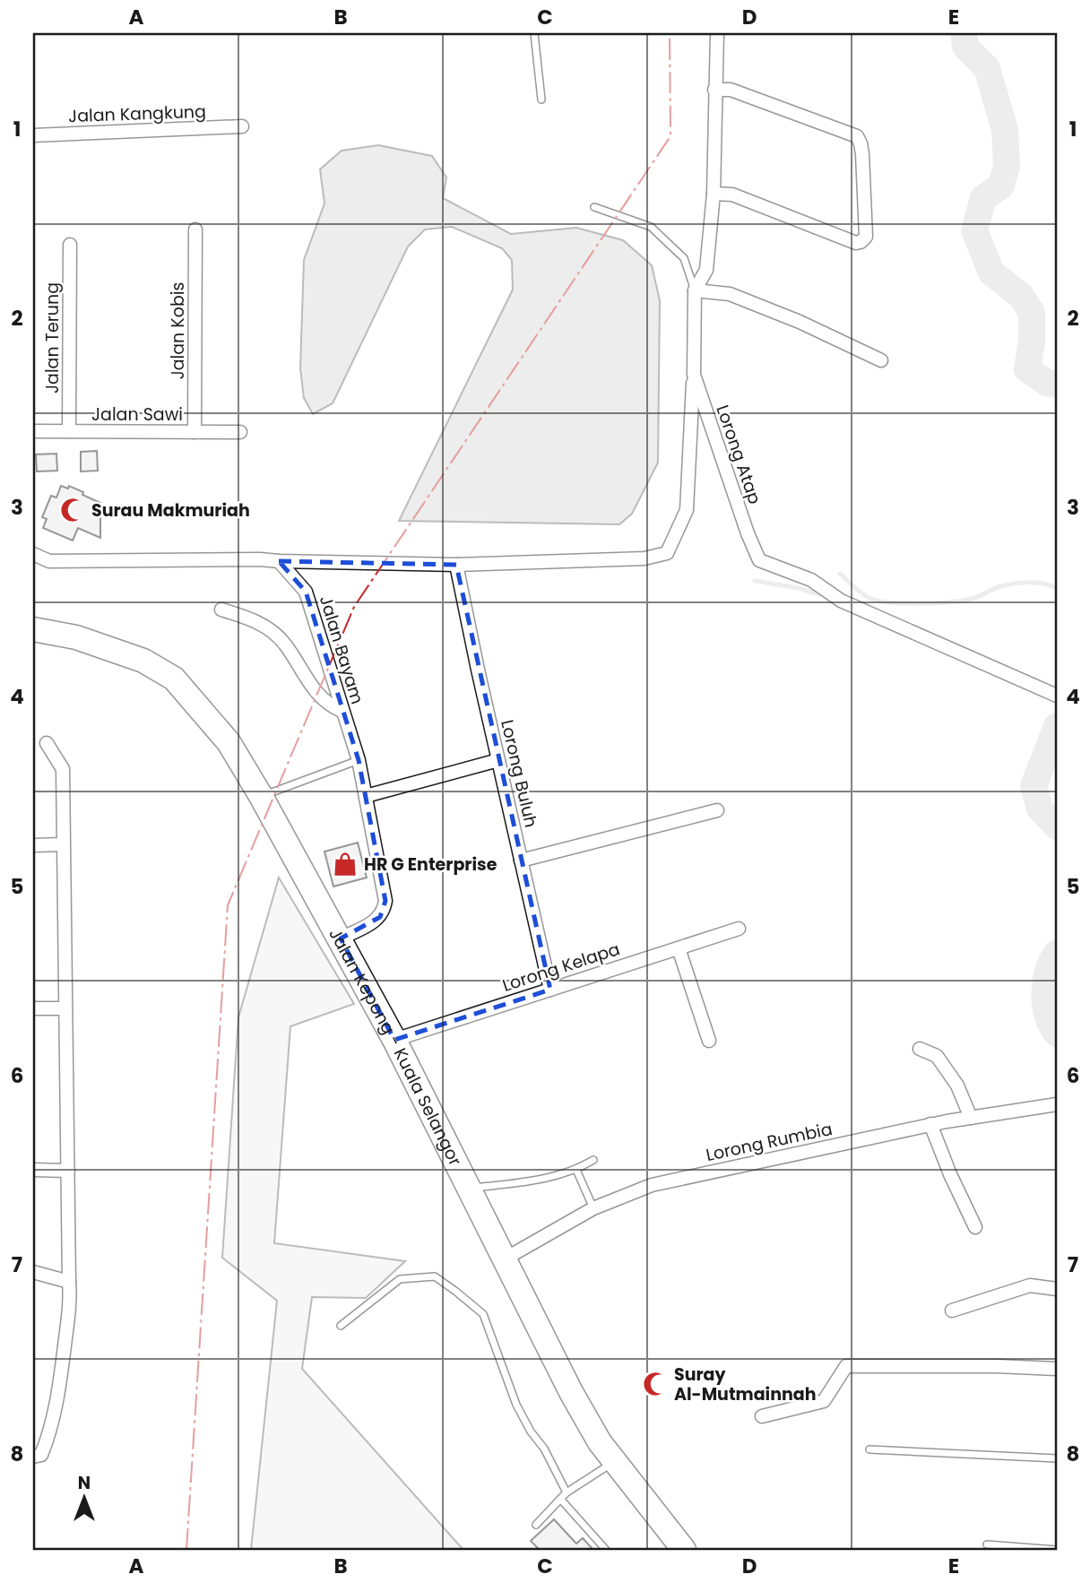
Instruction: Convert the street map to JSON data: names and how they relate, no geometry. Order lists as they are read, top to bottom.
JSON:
{
  "streets": {
    "highway": ["Jalan Kepong - Kuala Selangor"],
    "street": [
      "Jalan Kangkung",
      "Jalan Kobis",
      "Jalan Terung",
      "Jalan Sawi",
      "Lorong Atap",
      "Jalan Bayam",
      "Lorong Buluh",
      "Lorong Kelapa",
      "Lorong Rumbia"
    ]
  },
  "crossings": [
    ["Jalan Kobis", "Jalan Sawi"],
    ["Jalan Terung", "Jalan Sawi"],
    ["Jalan Bayam", "Jalan Kepong - Kuala Selangor"],
    ["Lorong Buluh", "Lorong Kelapa"],
    ["Lorong Kelapa", "Jalan Kepong - Kuala Selangor"],
    ["Jalan Kepong - Kuala Selangor", "Lorong Rumbia"]
  ],
  "places": {
    "mosque": ["Surau Makmuriah", "Suray Al-Mutmainnah"],
    "shop": ["HR G Enterprise"]
  },
  "north": "top",
  "grid": {
    "columns": [
      "A",
      "B",
      "C",
      "D",
      "E"
    ],
    "rows": [
      "1",
      "2",
      "3",
      "4",
      "5",
      "6",
      "7",
      "8"
    ]
  }
}
